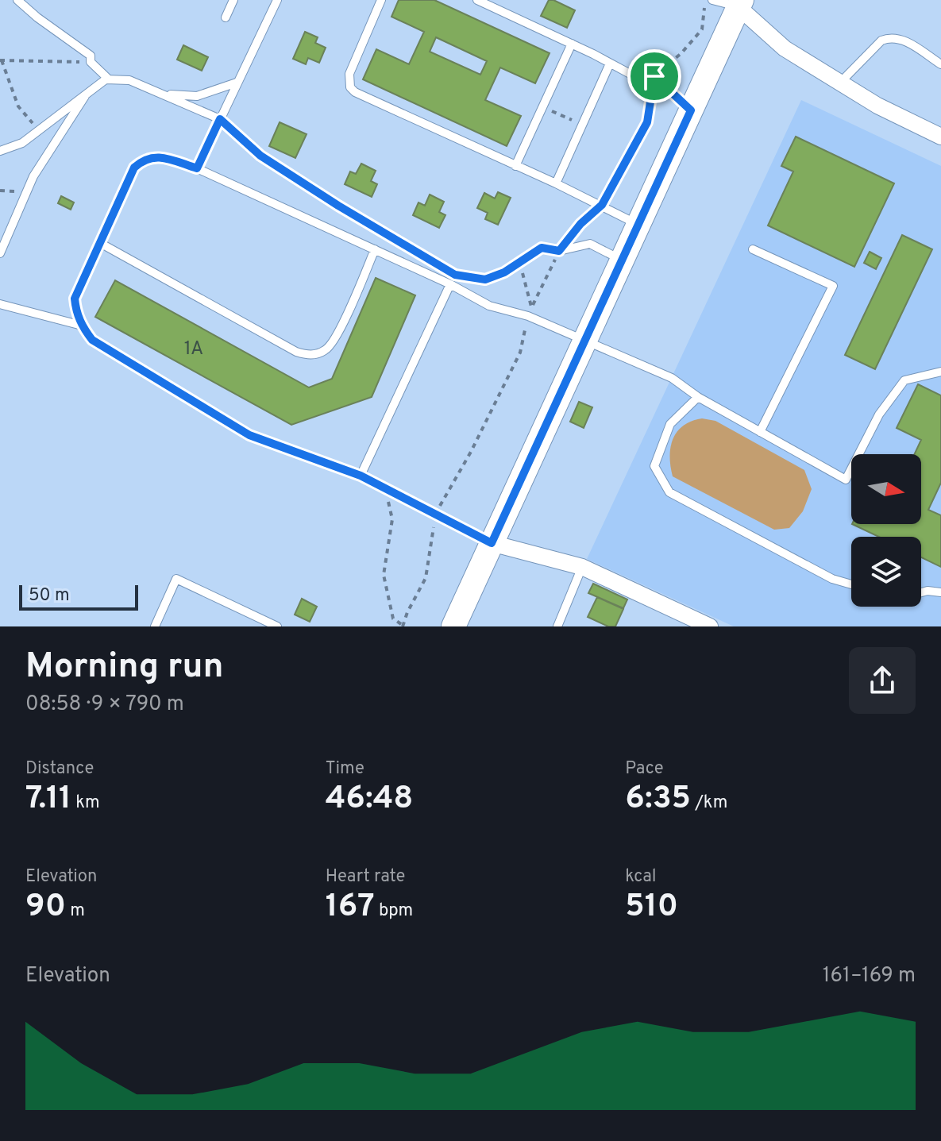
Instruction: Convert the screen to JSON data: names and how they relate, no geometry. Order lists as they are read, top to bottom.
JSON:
{
  "house_numbers": ["1А"],
  "scale_bar": "50 m",
  "north": "right",
  "page": {
    "scale": "50 m",
    "heading": ["Morning run", "08:58 · 9 × 790 m"],
    "stats": [
      ["Distance", "7.11 km"],
      ["Time", "46:48"],
      ["Pace", "6:35 /km"],
      ["Elevation", "90 m"],
      ["Heart rate", "167 bpm"],
      ["kcal", "510"]
    ],
    "chart": ["Elevation", "161–169 m"]
  }
}
